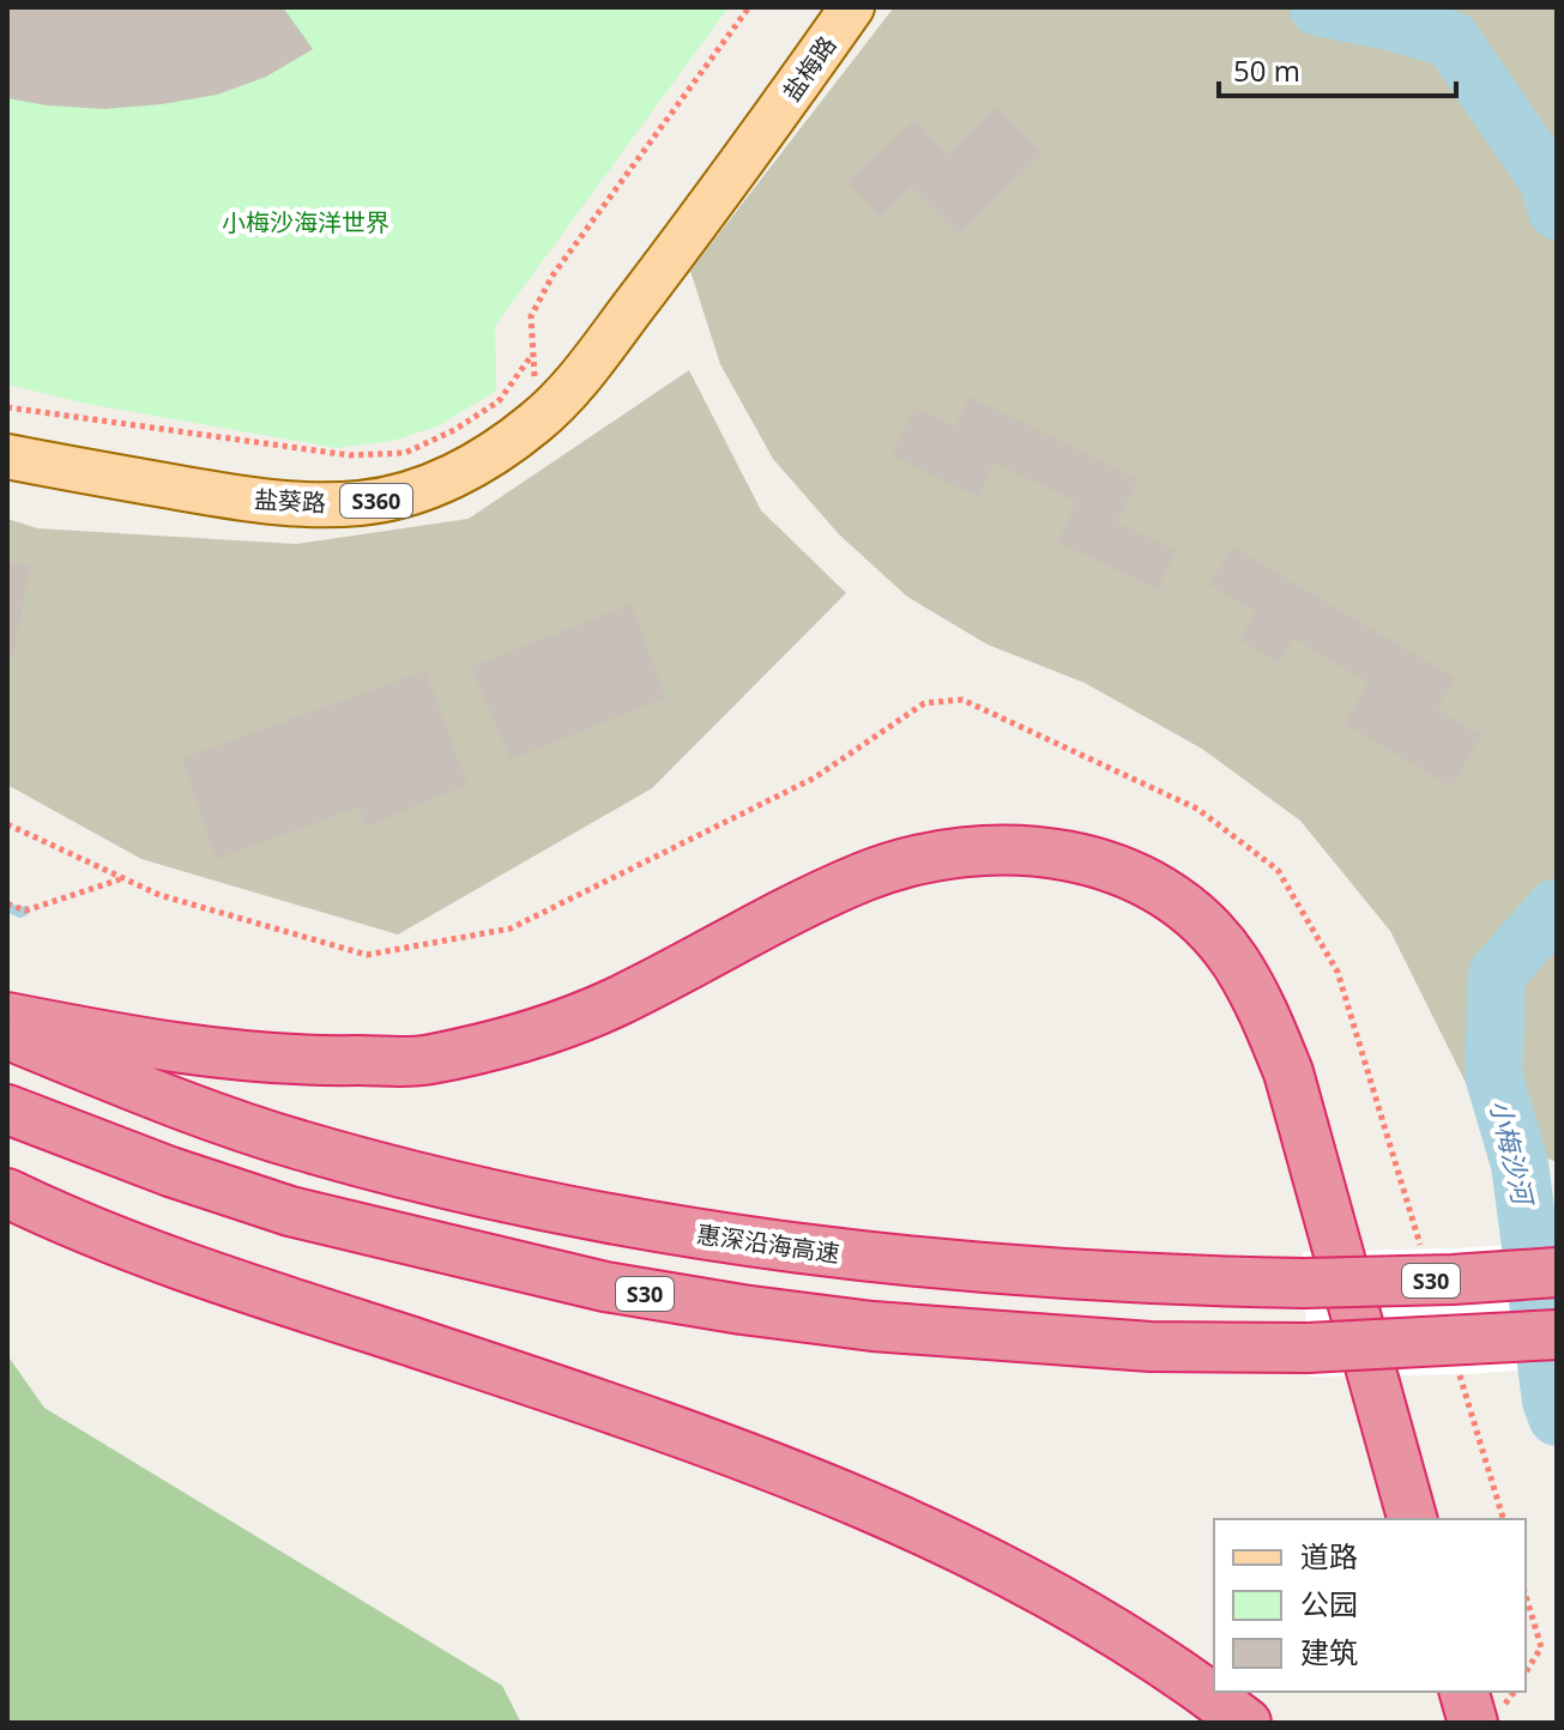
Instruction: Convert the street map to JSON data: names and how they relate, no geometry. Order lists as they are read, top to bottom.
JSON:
{
  "streets": {
    "highway": ["惠深沿海高速", "S30"],
    "main road": ["盐梅路", "盐葵路", "S360"]
  },
  "crossings": [
    ["盐梅路", "盐葵路"]
  ],
  "water": ["小梅沙河"],
  "parks": ["小梅沙海洋世界"],
  "legend": ["道路", "公园", "建筑"],
  "scale_bar": "50 m"
}
